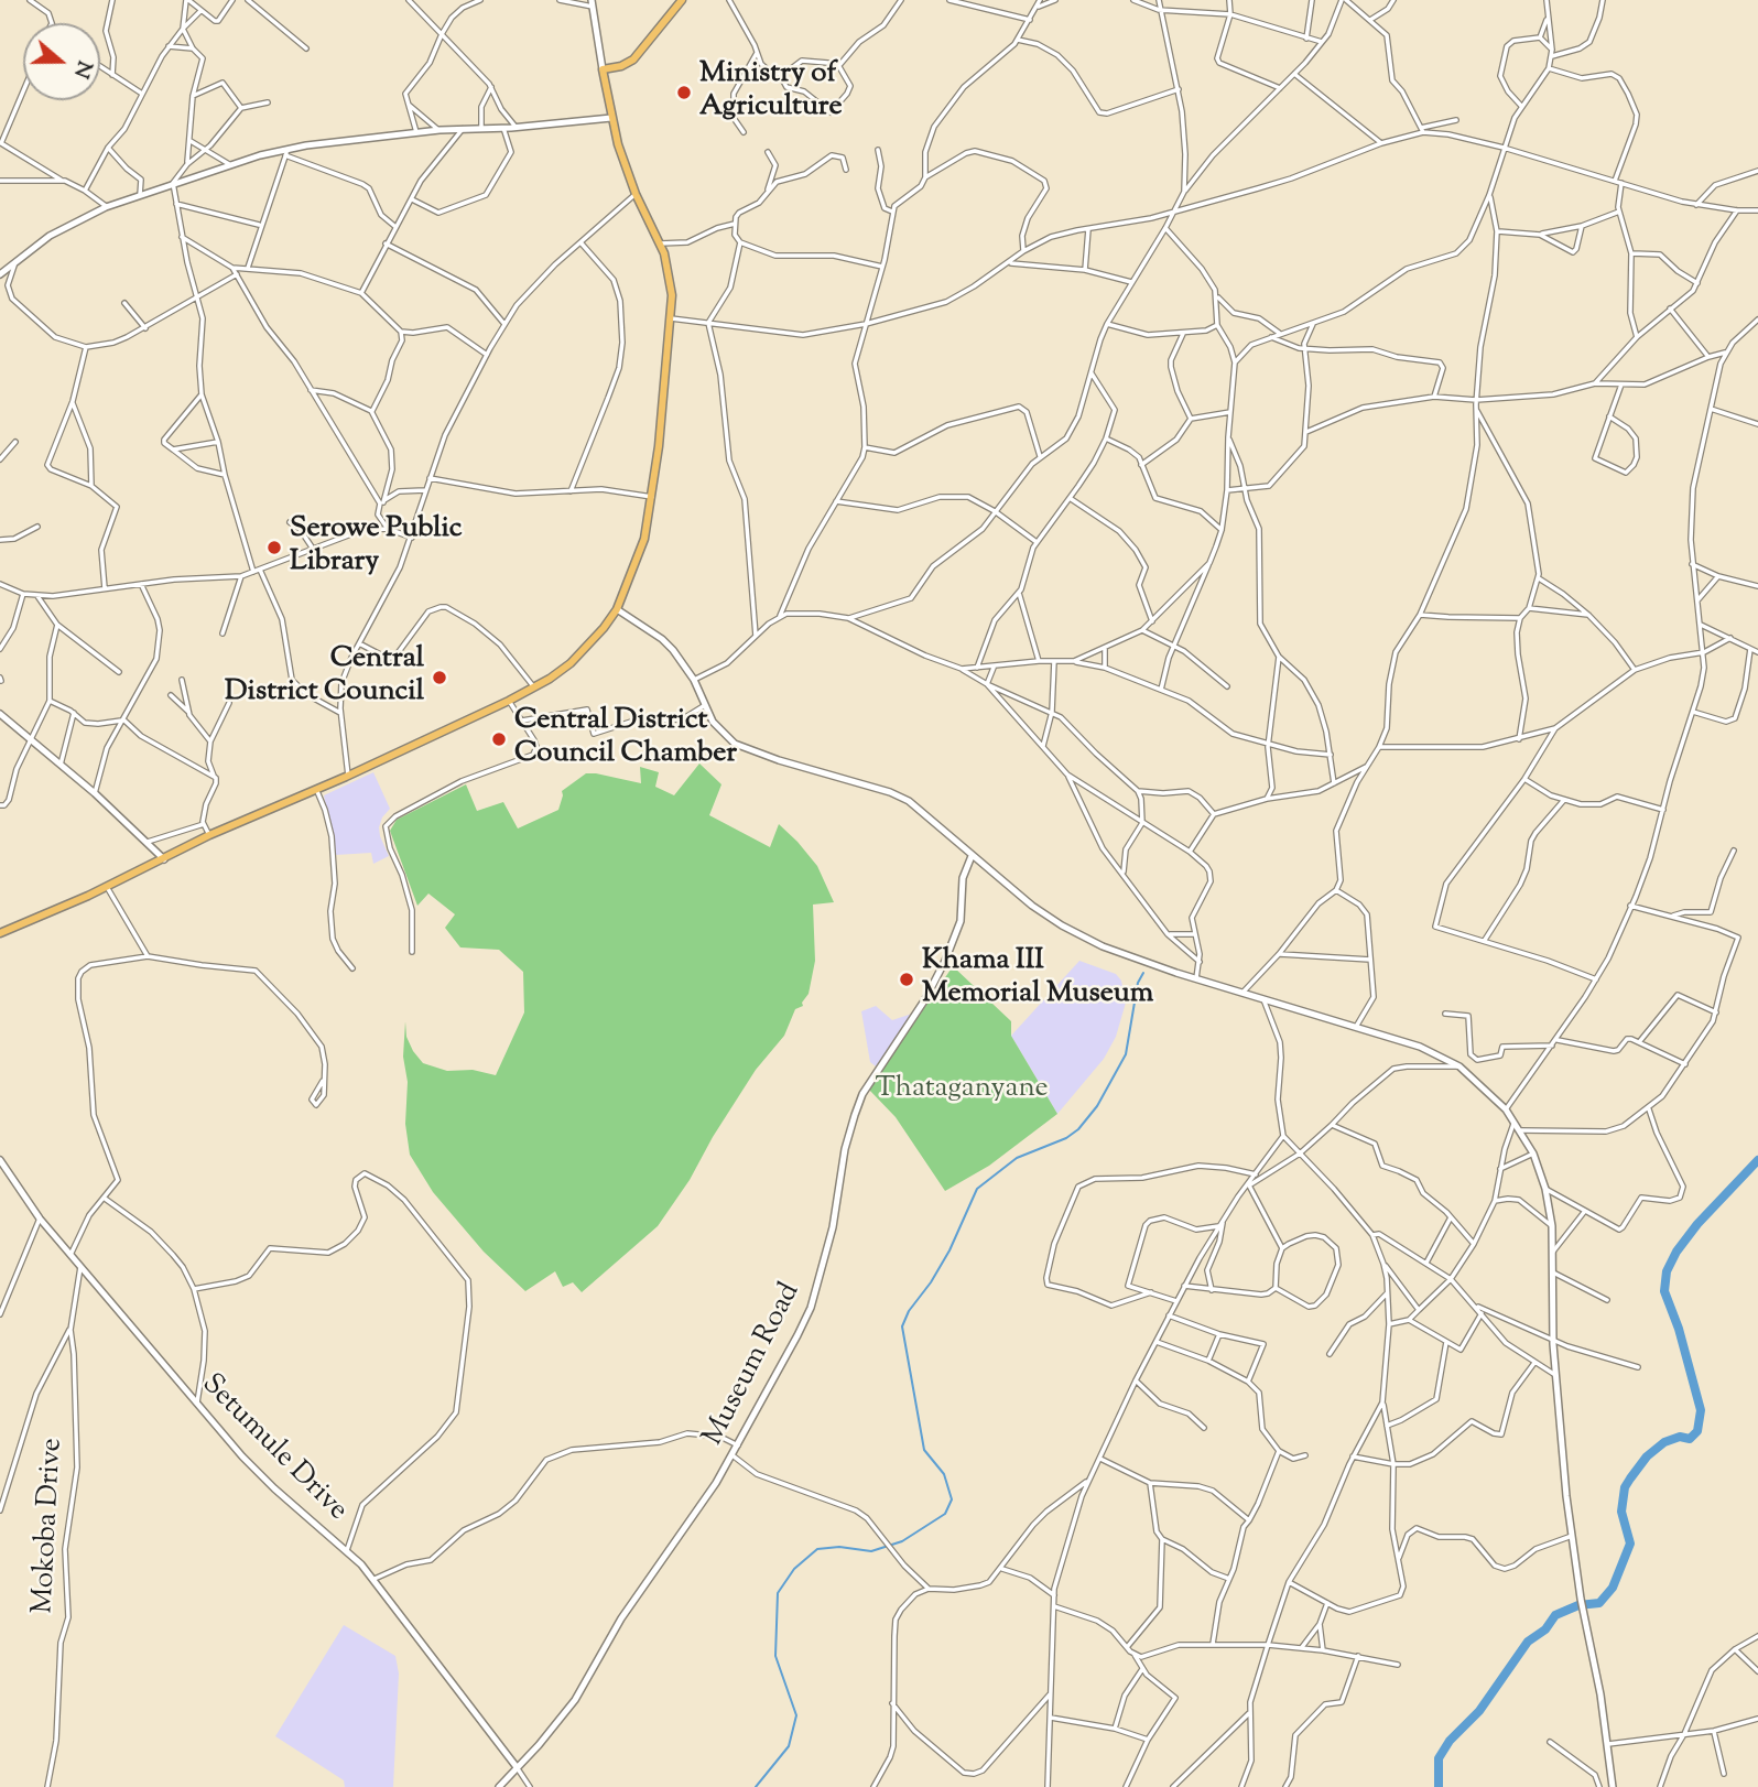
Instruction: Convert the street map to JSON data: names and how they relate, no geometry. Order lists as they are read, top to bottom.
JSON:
{
  "streets": {
    "street": ["Museum Road", "Setumule Drive", "Mokoba Drive"]
  },
  "crossings": [
    ["Museum Road", "Setumule Drive"],
    ["Setumule Drive", "Mokoba Drive"]
  ],
  "parks": ["Thataganyane"],
  "places": [
    "Ministry of Agriculture",
    "Serowe Public Library",
    "Central District Council",
    "Central District Council Chamber",
    "Khama III Memorial Museum"
  ],
  "north": "right"
}
